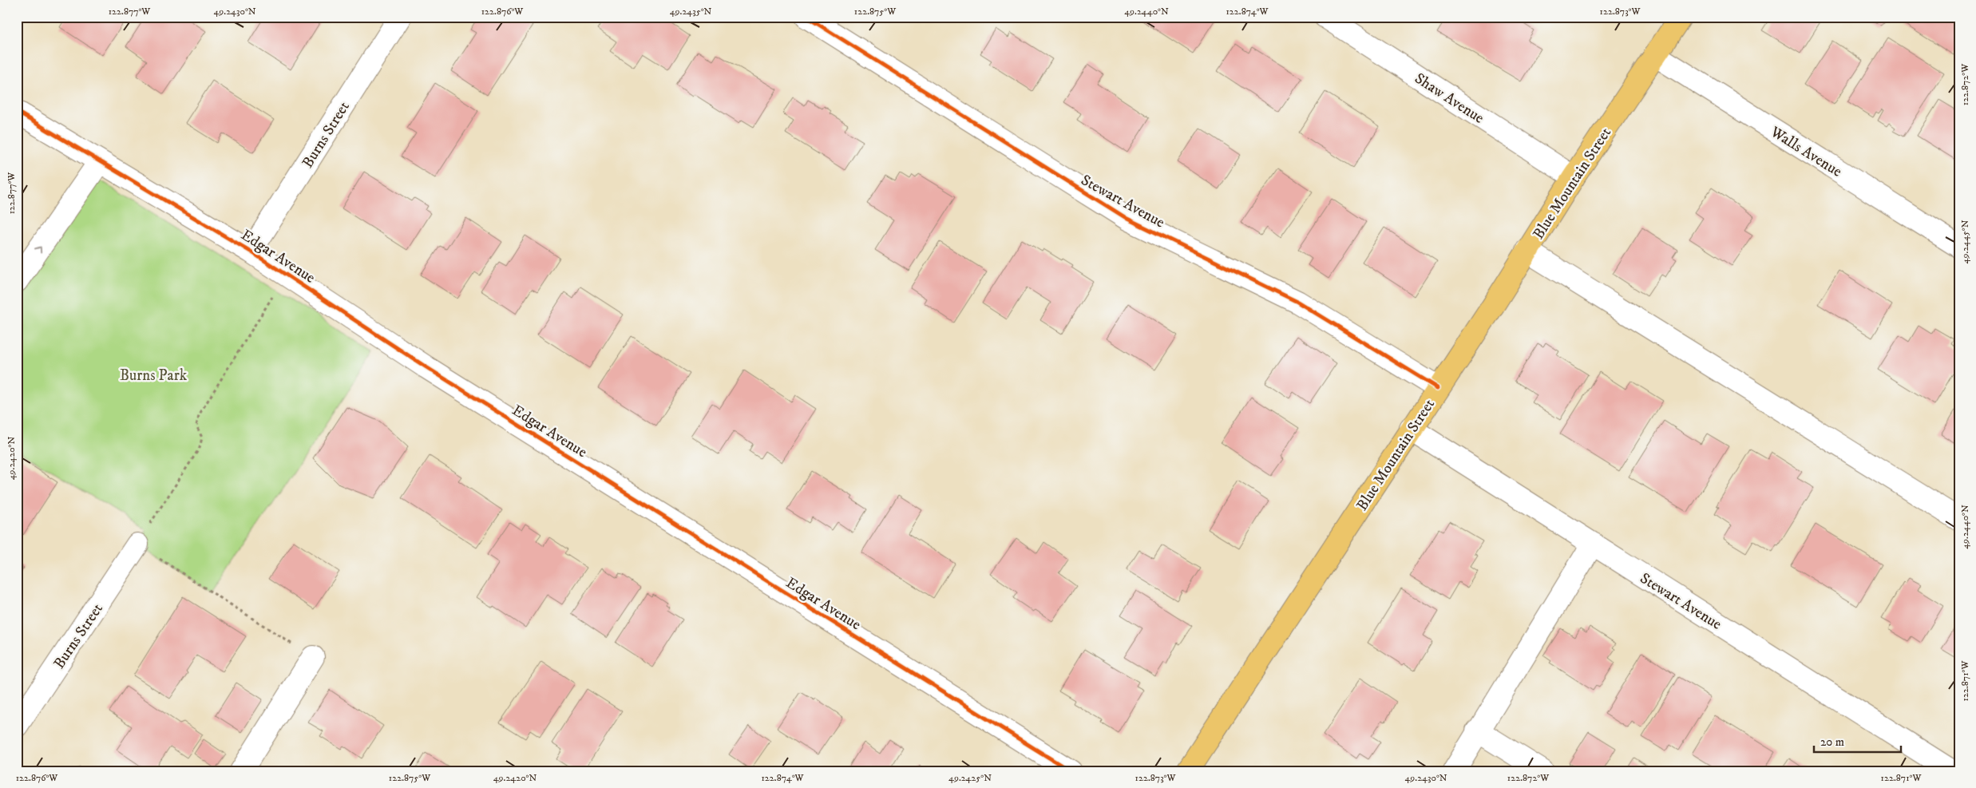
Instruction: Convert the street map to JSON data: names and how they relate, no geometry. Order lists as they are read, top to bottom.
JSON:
{
  "streets": {
    "main road": ["Blue Mountain Street"],
    "street": [
      "Shaw Avenue",
      "Burns Street",
      "Walls Avenue",
      "Stewart Avenue",
      "Edgar Avenue"
    ]
  },
  "crossings": [
    ["Shaw Avenue", "Blue Mountain Street"],
    ["Burns Street", "Edgar Avenue"],
    ["Walls Avenue", "Blue Mountain Street"],
    ["Blue Mountain Street", "Stewart Avenue"]
  ],
  "parks": ["Burns Park"],
  "scale_bar": "20 m",
  "coordinates": [
    "122.877°W",
    "49.2430°N",
    "122.876°W",
    "49.2435°N",
    "122.875°W",
    "49.2440°N",
    "122.874°W",
    "122.873°W",
    "122.872°W",
    "49.2445°N",
    "49.2420°N",
    "122.871°W",
    "49.2425°N"
  ]
}
